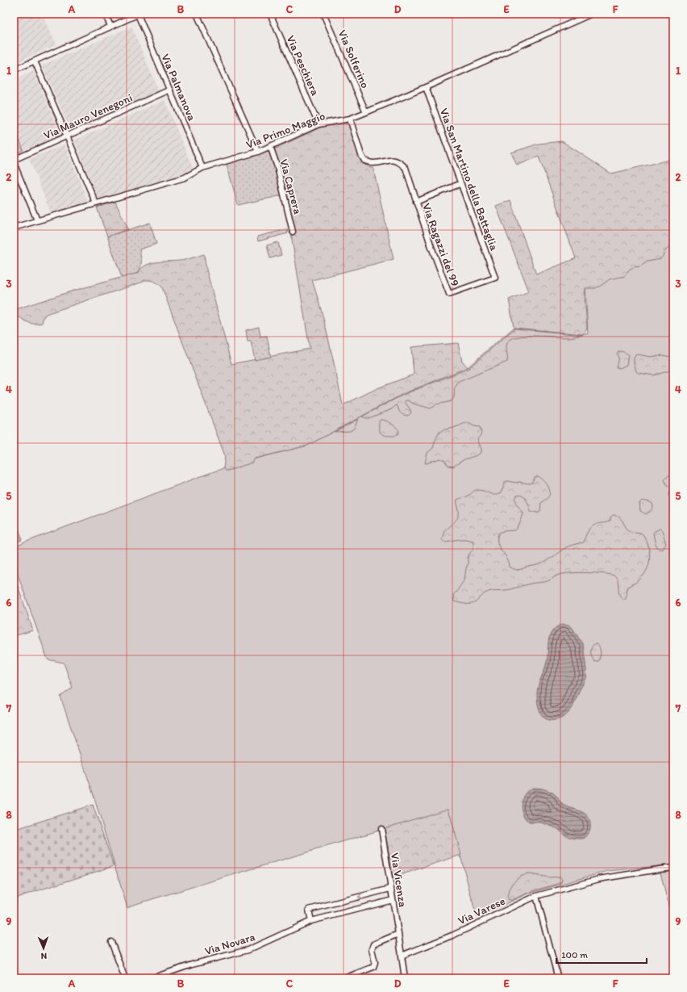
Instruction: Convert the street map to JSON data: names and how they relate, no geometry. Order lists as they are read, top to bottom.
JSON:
{
  "streets": {
    "street": [
      "Via Solferino",
      "Via Peschiera",
      "Via Palmanova",
      "Via Mauro Venegoni",
      "Via Primo Maggio",
      "Via San Martino della Battaglia",
      "Via Caprera",
      "Via Ragazzi del 99",
      "Via Vicenza",
      "Via Varese",
      "Via Novara"
    ]
  },
  "crossings": [
    ["Via Solferino", "Via Primo Maggio"],
    ["Via Peschiera", "Via Primo Maggio"],
    ["Via Palmanova", "Via Mauro Venegoni"],
    ["Via Palmanova", "Via Primo Maggio"],
    ["Via Primo Maggio", "Via San Martino della Battaglia"],
    ["Via Primo Maggio", "Via Caprera"],
    ["Via Primo Maggio", "Via Ragazzi del 99"],
    ["Via San Martino della Battaglia", "Via Ragazzi del 99"],
    ["Via Vicenza", "Via Novara"]
  ],
  "scale_bar": "100 m",
  "north": "bottom",
  "grid": {
    "columns": [
      "A",
      "B",
      "C",
      "D",
      "E",
      "F"
    ],
    "rows": [
      "1",
      "2",
      "3",
      "4",
      "5",
      "6",
      "7",
      "8",
      "9"
    ]
  }
}
